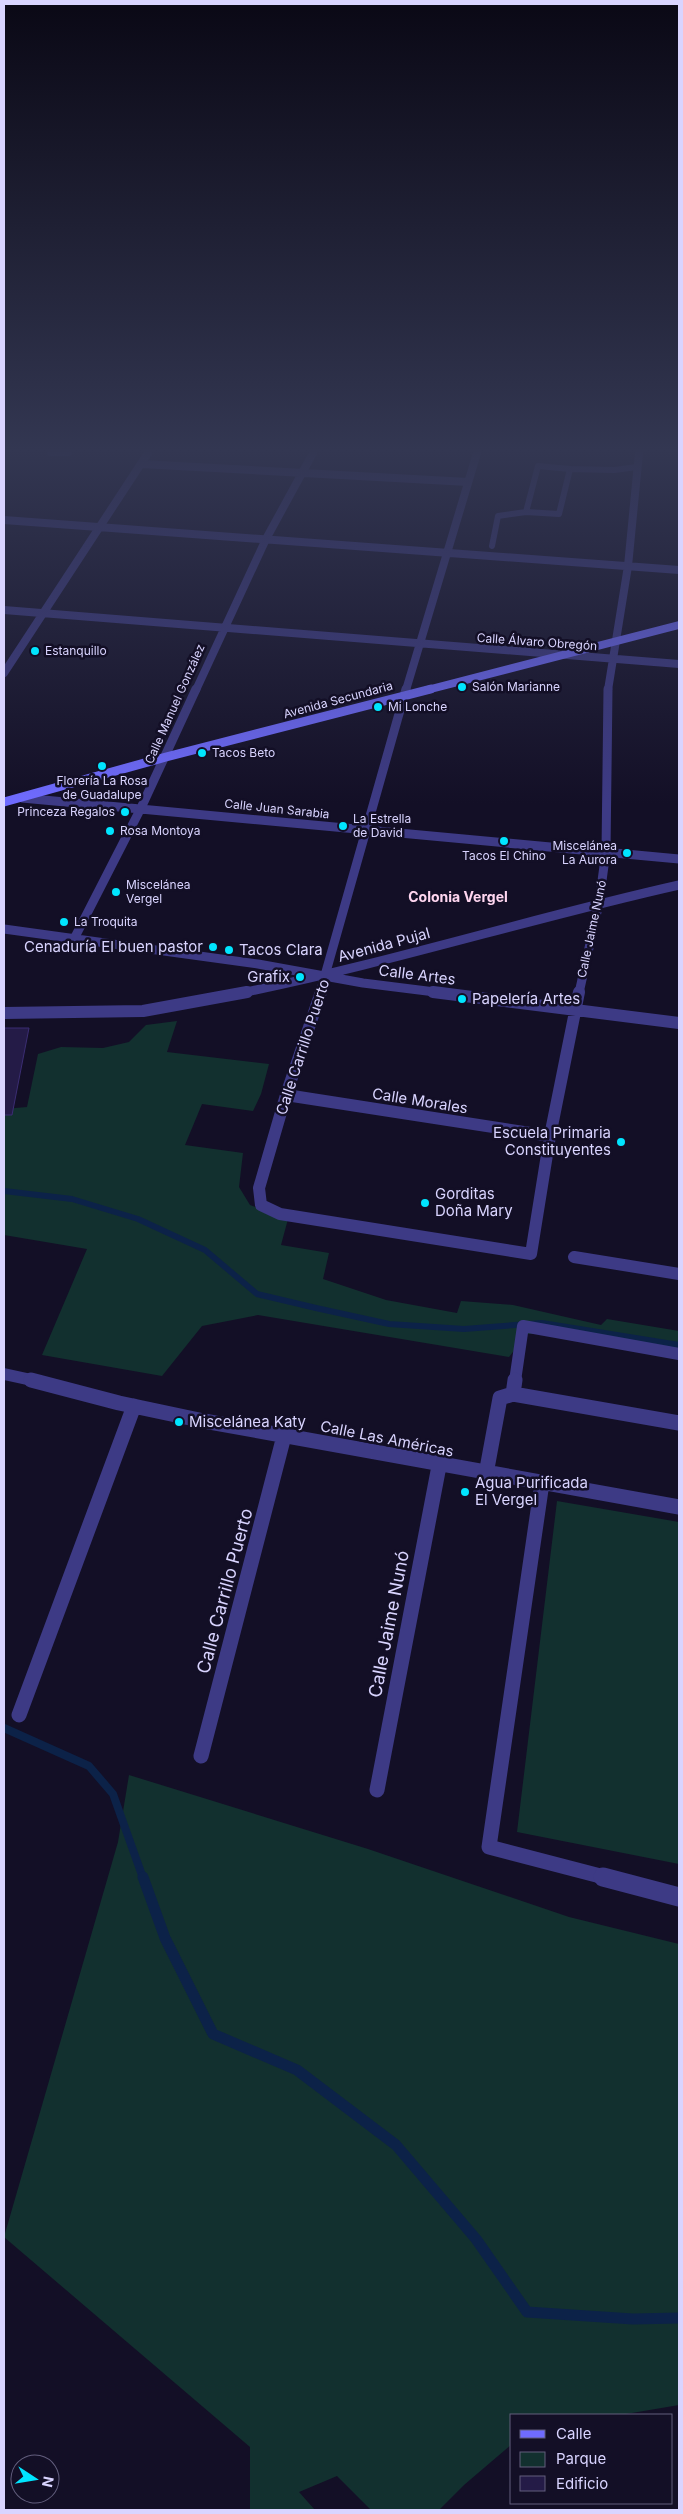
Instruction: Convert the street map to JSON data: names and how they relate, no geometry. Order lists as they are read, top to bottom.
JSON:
{
  "streets": {
    "street": [
      "Calle Álvaro Obregón",
      "Avenida Secundaria",
      "Calle Manuel González",
      "Calle Juan Sarabia",
      "Calle Jaime Nunó",
      "Avenida Pujal",
      "Calle Artes",
      "Calle Carrillo Puerto",
      "Calle Morales",
      "Calle Las Américas"
    ]
  },
  "crossings": [
    ["Calle Álvaro Obregón", "Avenida Secundaria"],
    ["Calle Álvaro Obregón", "Calle Manuel González"],
    ["Calle Álvaro Obregón", "Calle Jaime Nunó"],
    ["Calle Álvaro Obregón", "Calle Carrillo Puerto"],
    ["Avenida Secundaria", "Calle Manuel González"],
    ["Avenida Secundaria", "Calle Juan Sarabia"],
    ["Avenida Secundaria", "Calle Jaime Nunó"],
    ["Avenida Secundaria", "Calle Carrillo Puerto"],
    ["Calle Manuel González", "Calle Juan Sarabia"],
    ["Calle Manuel González", "Calle Artes"],
    ["Calle Juan Sarabia", "Calle Jaime Nunó"],
    ["Calle Juan Sarabia", "Calle Carrillo Puerto"],
    ["Calle Jaime Nunó", "Avenida Pujal"],
    ["Calle Jaime Nunó", "Calle Artes"],
    ["Calle Jaime Nunó", "Calle Carrillo Puerto"],
    ["Calle Jaime Nunó", "Calle Morales"],
    ["Calle Jaime Nunó", "Calle Las Américas"],
    ["Avenida Pujal", "Calle Artes"],
    ["Avenida Pujal", "Calle Carrillo Puerto"],
    ["Calle Artes", "Calle Carrillo Puerto"],
    ["Calle Carrillo Puerto", "Calle Morales"],
    ["Calle Carrillo Puerto", "Calle Las Américas"]
  ],
  "districts": ["Colonia Vergel"],
  "places": [
    "Estanquillo",
    "Salón Marianne",
    "Mi Lonche",
    "Tacos Beto",
    "Florería La Rosa de Guadalupe",
    "Princeza Regalos",
    "La Estrella de David",
    "Rosa Montoya",
    "Tacos El Chino",
    "Miscelánea La Aurora",
    "Miscelánea Vergel",
    "La Troquita",
    "Cenaduría El buen pastor",
    "Tacos Clara",
    "Grafix",
    "Papelería Artes",
    "Escuela Primaria Constituyentes",
    "Gorditas Doña Mary",
    "Miscelánea Katy",
    "Agua Purificada El Vergel"
  ],
  "legend": ["Calle", "Parque", "Edificio"],
  "north": "right"
}
